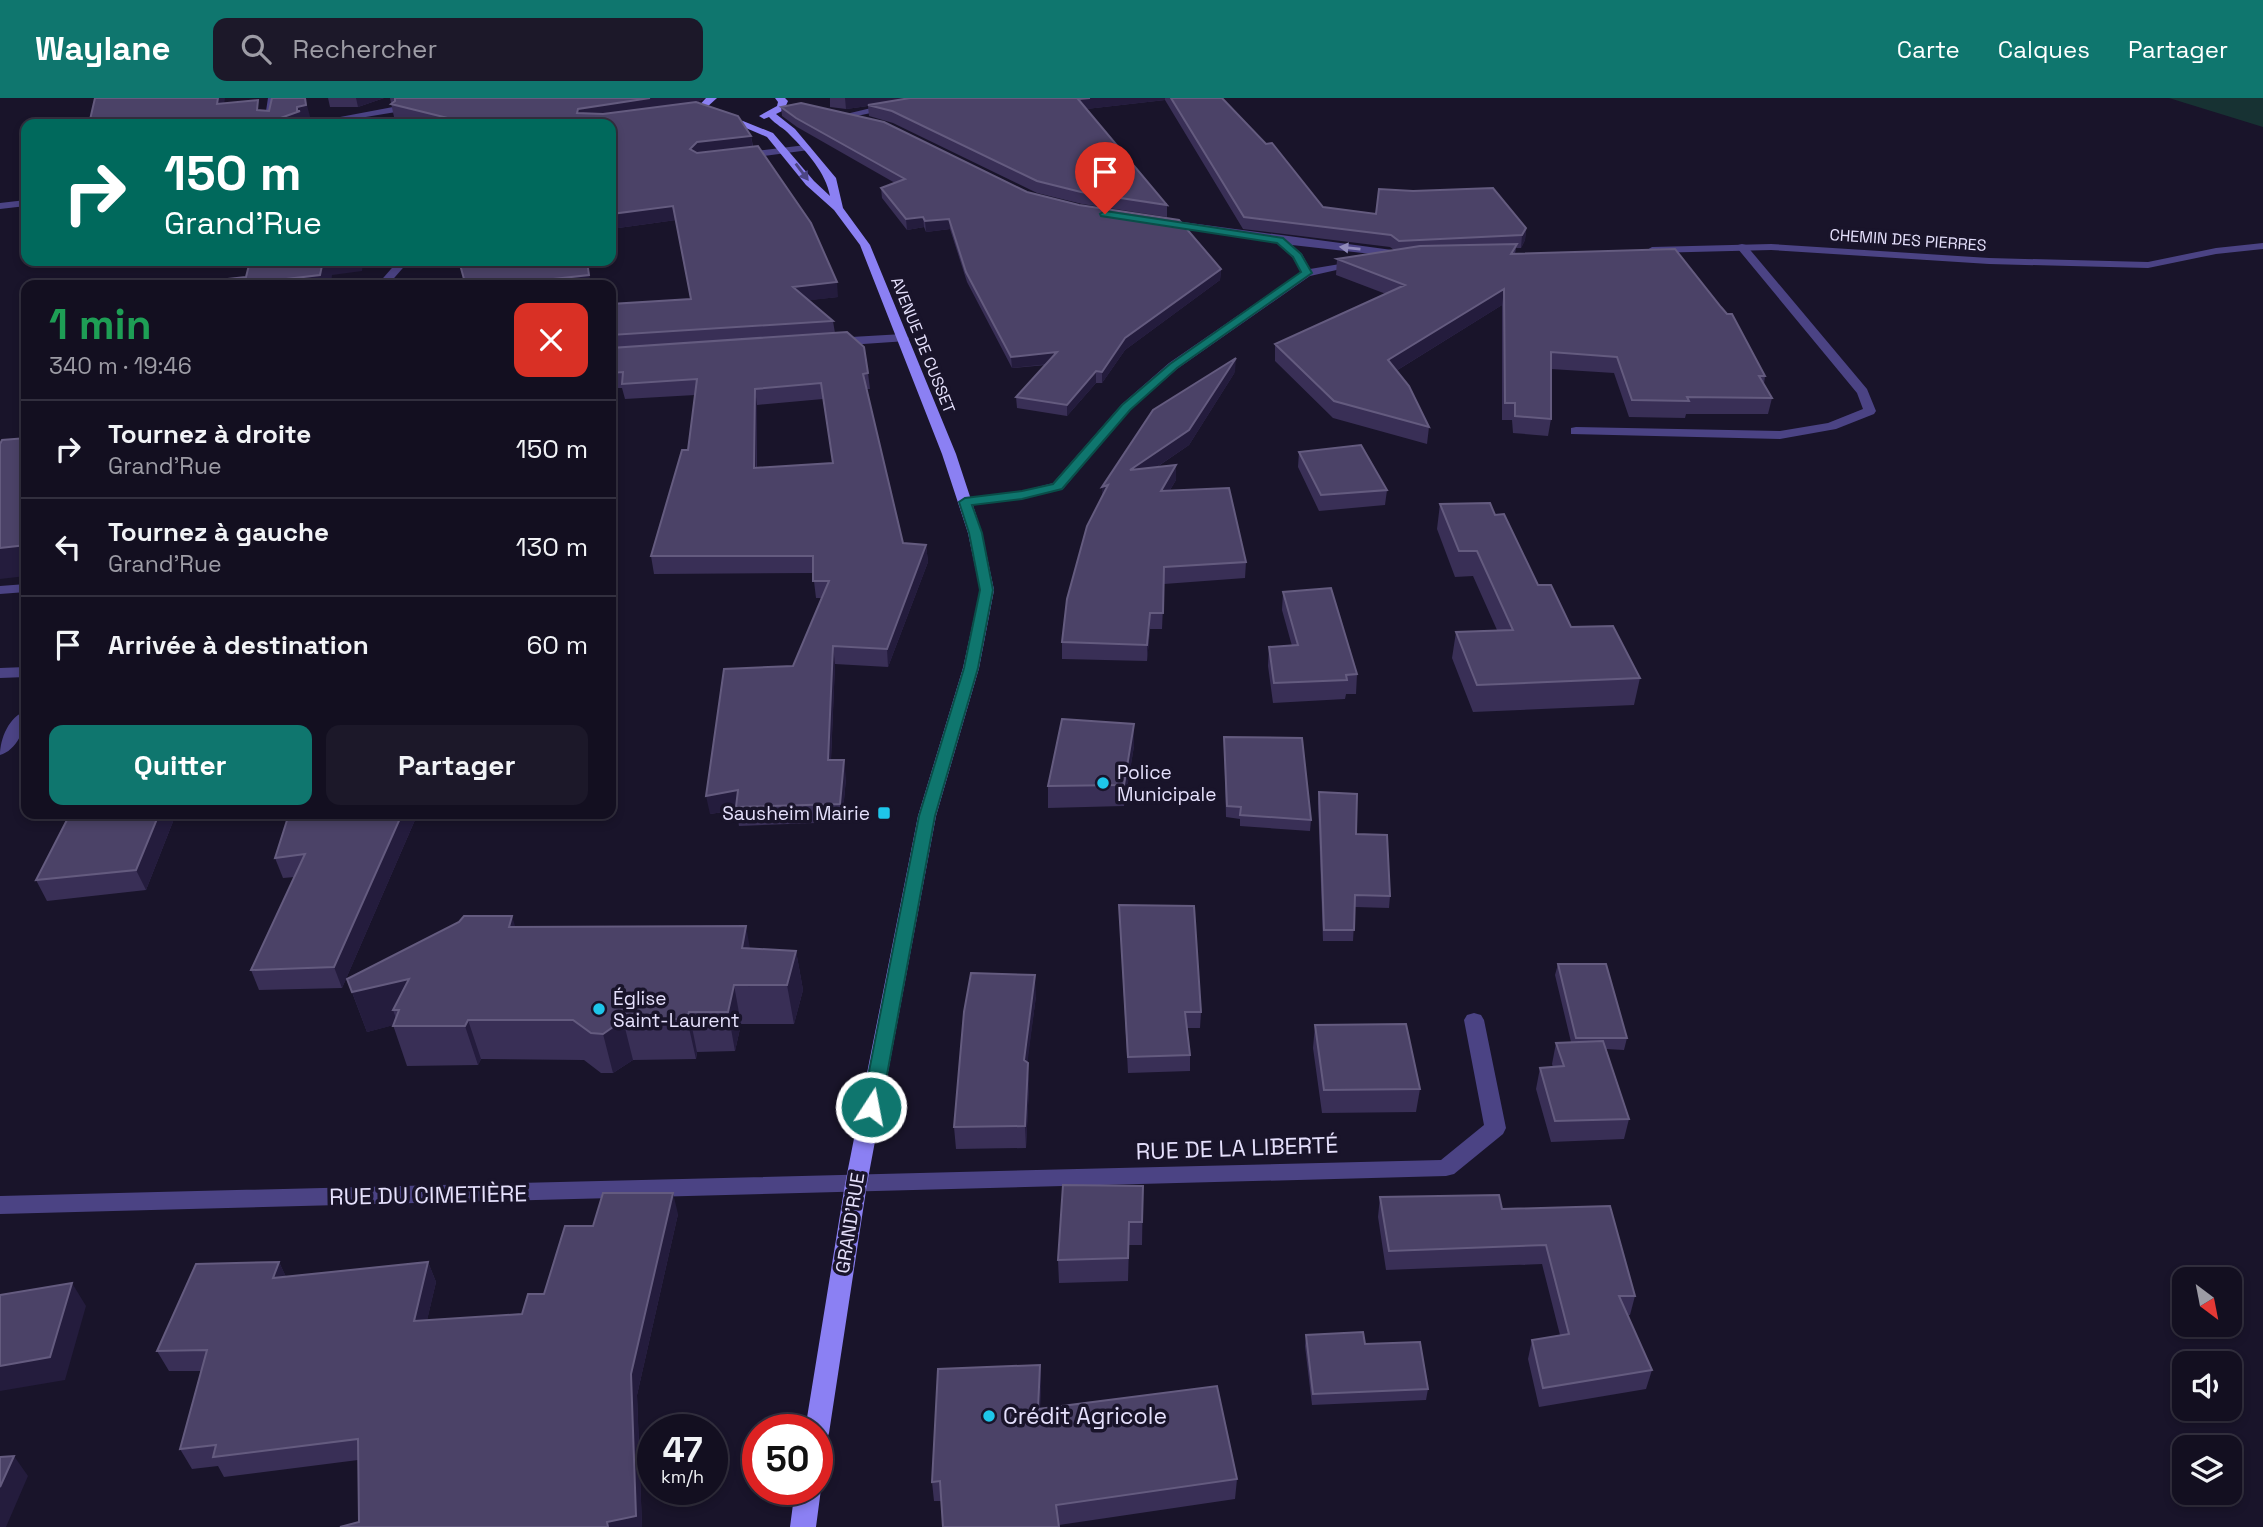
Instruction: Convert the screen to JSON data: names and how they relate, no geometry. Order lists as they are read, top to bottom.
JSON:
{
  "streets": {
    "main road": ["AVENUE DE CUSSET", "GRAND'RUE"],
    "street": ["CHEMIN DES PIERRES", "RUE DE LA LIBERTÉ", "RUE DU CIMETIÈRE"]
  },
  "crossings": [
    ["AVENUE DE CUSSET", "GRAND'RUE"],
    ["RUE DE LA LIBERTÉ", "RUE DU CIMETIÈRE"],
    ["RUE DE LA LIBERTÉ", "GRAND'RUE"],
    ["RUE DU CIMETIÈRE", "GRAND'RUE"]
  ],
  "places": {
    "other": ["Police Municipale", "Église Saint-Laurent", "Crédit Agricole"],
    "transit": ["Sausheim Mairie"]
  },
  "north": "bottom right",
  "page": {
    "header": "Waylane",
    "search": "Rechercher",
    "nav": ["Carte", "Calques", "Partager"],
    "turn": ["150 m", "Grand'Rue"],
    "heading": ["1 min", "340 m · 19:46"],
    "list": [
      {
        "name": "Tournez à droite",
        "note": "Grand'Rue",
        "value": "150 m"
      },
      {
        "name": "Tournez à gauche",
        "note": "Grand'Rue",
        "value": "130 m"
      },
      {
        "name": "Arrivée à destination",
        "value": "60 m"
      }
    ],
    "buttons": ["Quitter", "Partager"],
    "speed": "47 km/h",
    "limit": "50"
  }
}
